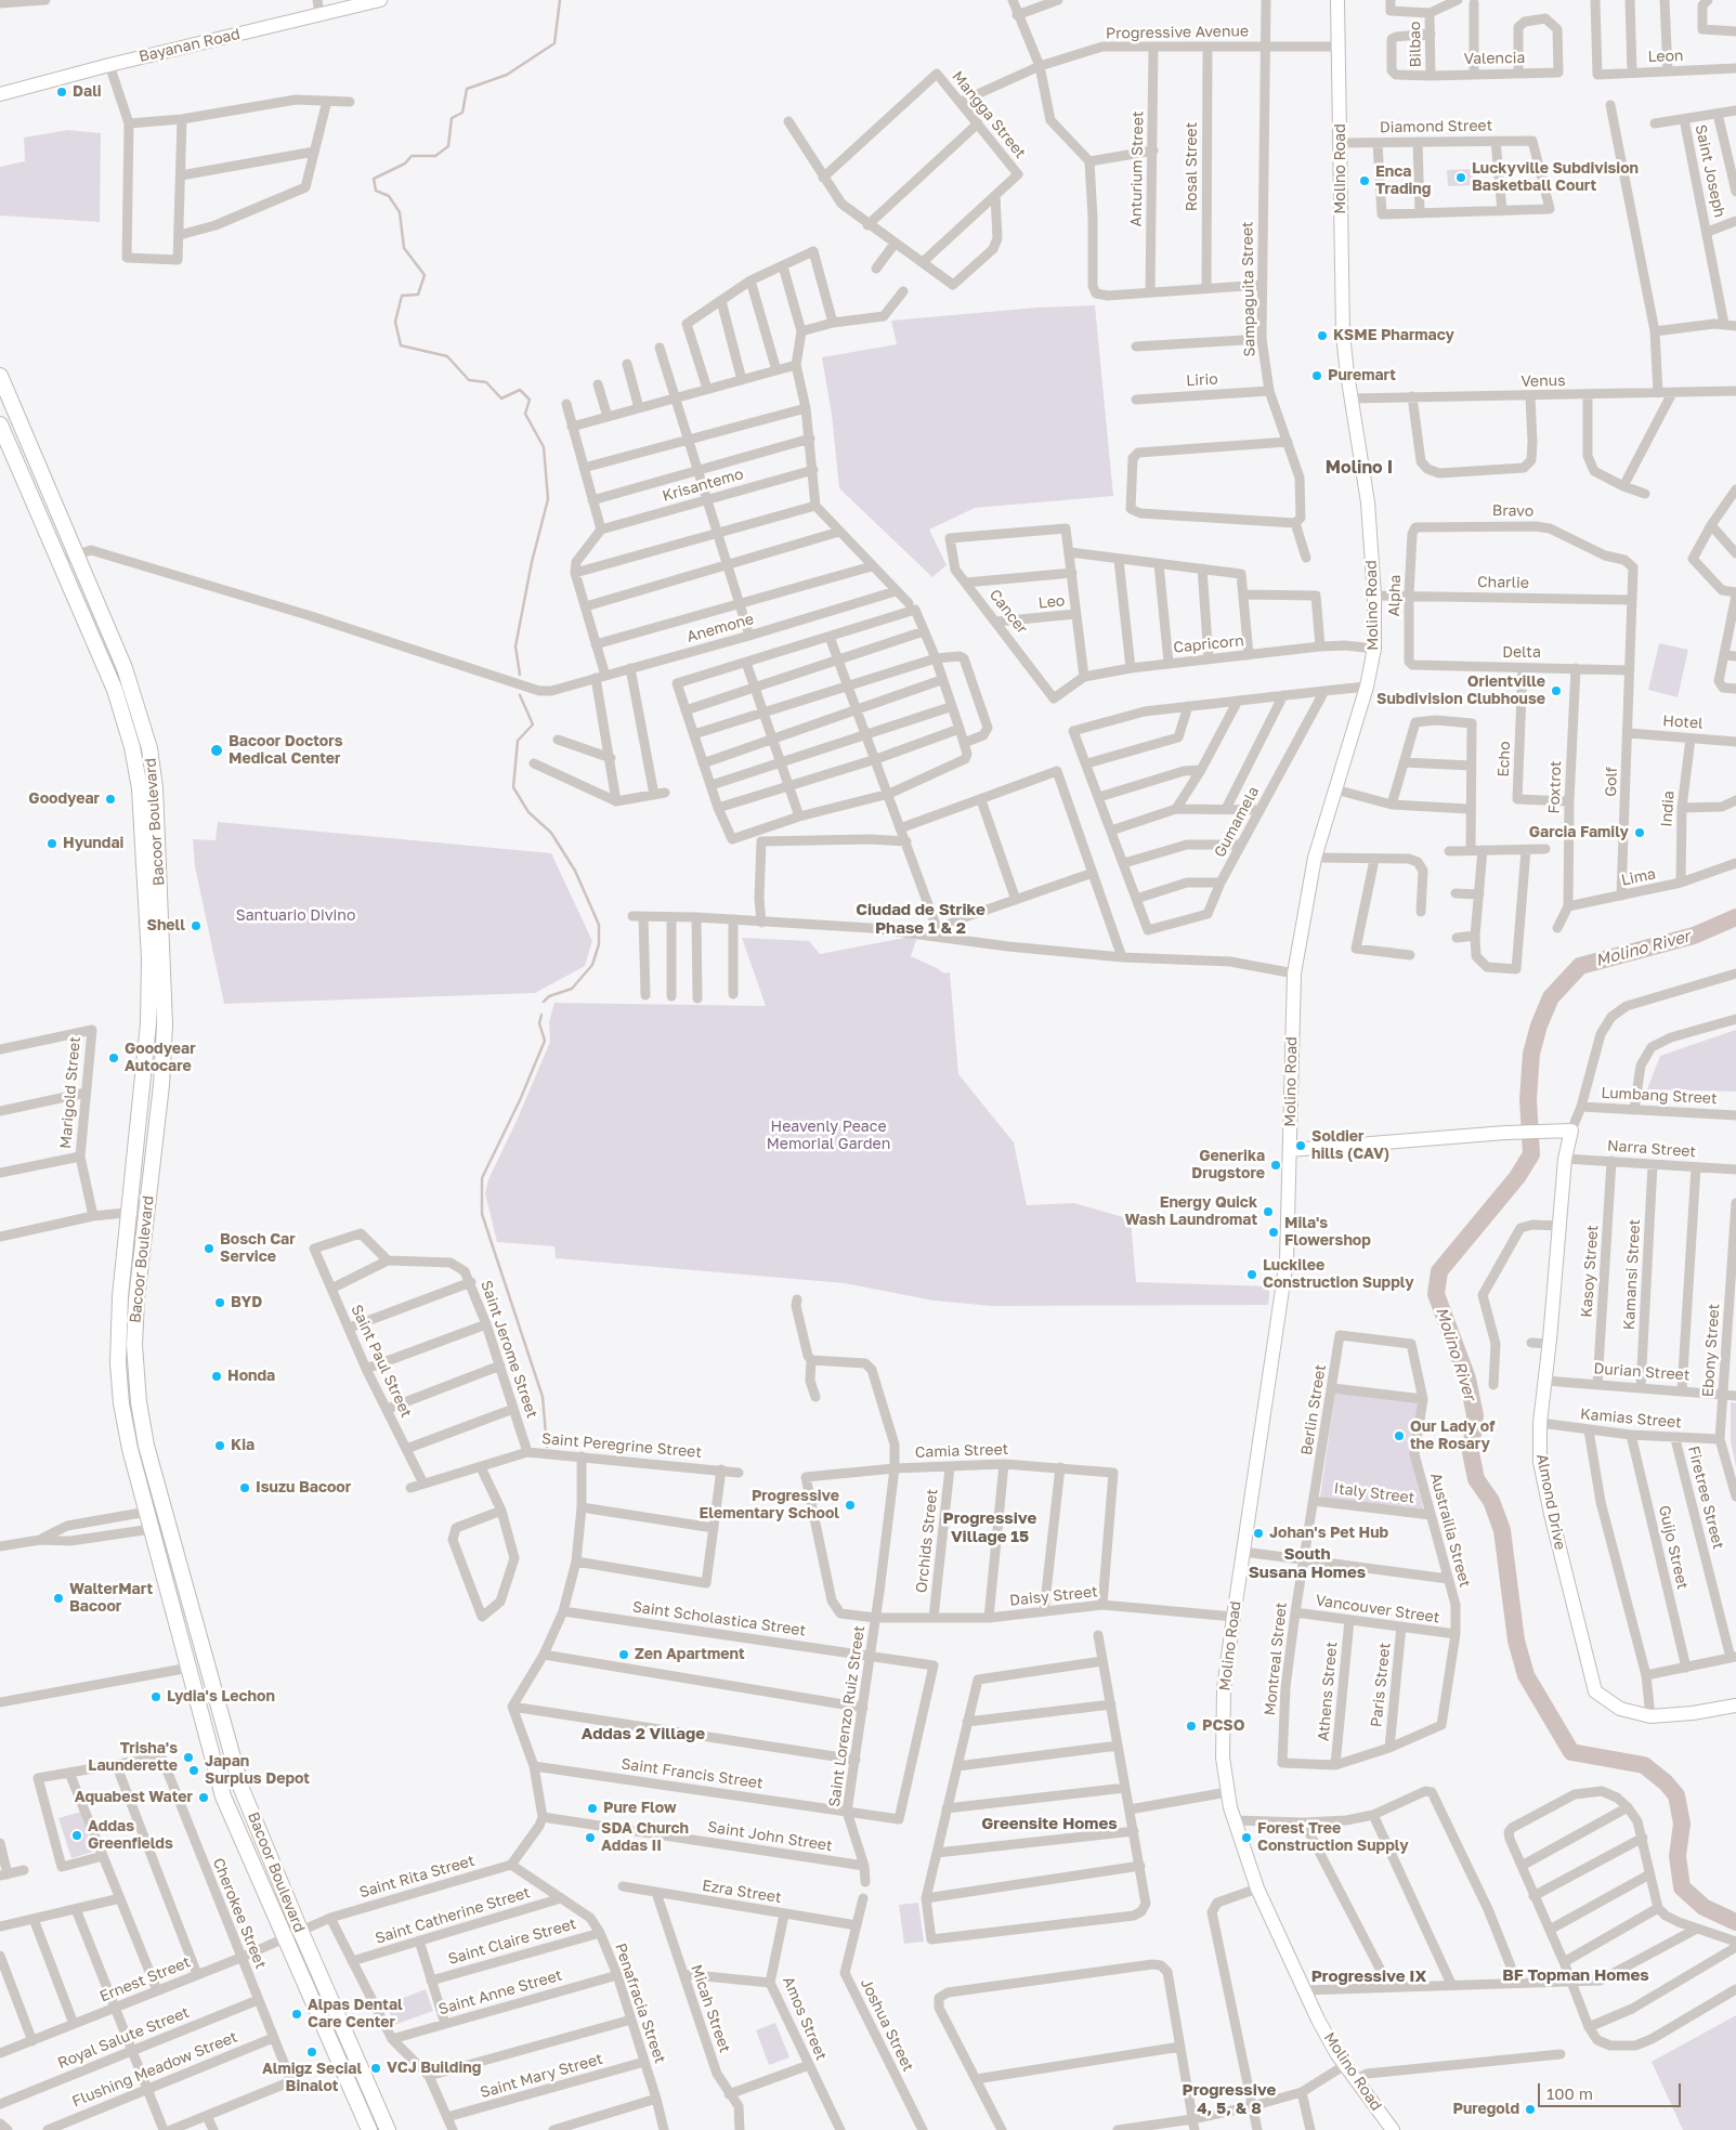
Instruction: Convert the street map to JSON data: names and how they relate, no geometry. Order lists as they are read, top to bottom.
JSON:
{
  "streets": {
    "main road": [
      "Bayanan Road",
      "Molino Road",
      "Bacoor Boulevard",
      "Almond Drive"
    ],
    "street": [
      "Progressive Avenue",
      "Bilbao",
      "Leon",
      "Valencia",
      "Mangga Street",
      "Diamond Street",
      "Rosal Street",
      "Anturium Street",
      "Saint Joseph",
      "Sampaguita Street",
      "Lirio",
      "Venus",
      "Krisantemo",
      "Bravo",
      "Charlie",
      "Alpha",
      "Leo",
      "Cancer",
      "Anemone",
      "Capricorn",
      "Delta",
      "Hotel",
      "Echo",
      "Golf",
      "Foxtrot",
      "India",
      "Gumamela",
      "Lima",
      "Marigold Street",
      "Lumbang Street",
      "Narra Street",
      "Kasoy Street",
      "Kamansi Street",
      "Saint Jerome Street",
      "Ebony Street",
      "Saint Paul Street",
      "Durian Street",
      "Berlin Street",
      "Kamias Street",
      "Saint Peregrine Street",
      "Camia Street",
      "Italy Street",
      "Firetree Street",
      "Austrailia Street",
      "Orchids Street",
      "Guijo Street",
      "Daisy Street",
      "Vancouver Street",
      "Saint Scholastica Street",
      "Montreal Street",
      "Paris Street",
      "Athens Street",
      "Saint Lorenzo Ruiz Street",
      "Saint Francis Street",
      "Saint John Street",
      "Saint Rita Street",
      "Ezra Street",
      "Cherokee Street",
      "Saint Catherine Street",
      "Saint Claire Street",
      "Ernest Street",
      "Saint Anne Street",
      "Penafracia Street",
      "Micah Street",
      "Amos Street",
      "Joshua Street",
      "Royal Salute Street",
      "Flushing Meadow Street",
      "Saint Mary Street"
    ]
  },
  "crossings": [
    ["Progressive Avenue", "Mangga Street"],
    ["Progressive Avenue", "Rosal Street"],
    ["Progressive Avenue", "Anturium Street"],
    ["Progressive Avenue", "Molino Road"],
    ["Progressive Avenue", "Sampaguita Street"],
    ["Bilbao", "Valencia"],
    ["Diamond Street", "Molino Road"],
    ["Molino Road", "Venus"],
    ["Molino Road", "Charlie"],
    ["Molino Road", "Capricorn"],
    ["Molino Road", "Daisy Street"],
    ["Sampaguita Street", "Lirio"],
    ["Bravo", "Alpha"],
    ["Bravo", "Golf"],
    ["Charlie", "Alpha"],
    ["Charlie", "Golf"],
    ["Alpha", "Delta"],
    ["Leo", "Cancer"],
    ["Cancer", "Capricorn"],
    ["Anemone", "Bacoor Boulevard"],
    ["Delta", "Echo"],
    ["Delta", "Golf"],
    ["Delta", "Foxtrot"],
    ["Hotel", "Golf"],
    ["Hotel", "India"],
    ["Echo", "Foxtrot"],
    ["Golf", "Lima"],
    ["Foxtrot", "Lima"],
    ["India", "Lima"],
    ["Bacoor Boulevard", "Saint Rita Street"],
    ["Bacoor Boulevard", "Ernest Street"],
    ["Narra Street", "Kasoy Street"],
    ["Narra Street", "Kamansi Street"],
    ["Narra Street", "Almond Drive"],
    ["Kasoy Street", "Durian Street"],
    ["Kamansi Street", "Durian Street"],
    ["Saint Jerome Street", "Saint Paul Street"],
    ["Saint Jerome Street", "Saint Peregrine Street"],
    ["Ebony Street", "Durian Street"],
    ["Ebony Street", "Kamias Street"],
    ["Saint Paul Street", "Saint Peregrine Street"],
    ["Durian Street", "Almond Drive"],
    ["Berlin Street", "Italy Street"],
    ["Berlin Street", "Austrailia Street"],
    ["Berlin Street", "Montreal Street"],
    ["Kamias Street", "Firetree Street"],
    ["Kamias Street", "Almond Drive"],
    ["Kamias Street", "Guijo Street"],
    ["Camia Street", "Orchids Street"],
    ["Camia Street", "Daisy Street"],
    ["Camia Street", "Saint Lorenzo Ruiz Street"],
    ["Italy Street", "Austrailia Street"],
    ["Austrailia Street", "Vancouver Street"],
    ["Austrailia Street", "Paris Street"],
    ["Orchids Street", "Daisy Street"],
    ["Daisy Street", "Saint Lorenzo Ruiz Street"],
    ["Vancouver Street", "Montreal Street"],
    ["Vancouver Street", "Paris Street"],
    ["Vancouver Street", "Athens Street"],
    ["Saint Scholastica Street", "Saint Lorenzo Ruiz Street"],
    ["Saint Scholastica Street", "Saint Francis Street"],
    ["Montreal Street", "Athens Street"],
    ["Saint Lorenzo Ruiz Street", "Saint Francis Street"],
    ["Saint Lorenzo Ruiz Street", "Saint John Street"],
    ["Saint Rita Street", "Ernest Street"],
    ["Saint Rita Street", "Penafracia Street"],
    ["Ezra Street", "Micah Street"],
    ["Ezra Street", "Amos Street"],
    ["Ezra Street", "Joshua Street"],
    ["Cherokee Street", "Ernest Street"],
    ["Cherokee Street", "Royal Salute Street"],
    ["Cherokee Street", "Flushing Meadow Street"],
    ["Saint Catherine Street", "Penafracia Street"],
    ["Saint Claire Street", "Penafracia Street"],
    ["Saint Anne Street", "Penafracia Street"],
    ["Penafracia Street", "Saint Mary Street"]
  ],
  "districts": [
    "Molino I",
    "Ciudad de Strike Phase 1 & 2",
    "Progressive Village 15",
    "South Susana Homes",
    "Addas 2 Village",
    "Greensite Homes",
    "BF Topman Homes",
    "Progressive IX",
    "Progressive 4, 5, & 8"
  ],
  "water": ["Molino River"],
  "parks": ["Santuario Divino", "Heavenly Peace Memorial Garden"],
  "places": [
    "Dali",
    "Luckyville Subdivision Basketball Court",
    "Enca Trading",
    "KSME Pharmacy",
    "Puremart",
    "Orientville Subdivision Clubhouse",
    "Bacoor Doctors Medical Center",
    "Goodyear",
    "Garcia Family",
    "Hyundai",
    "Shell",
    "Goodyear Autocare",
    "Soldier hills (CAV)",
    "Generika Drugstore",
    "Energy Quick Wash Laundromat",
    "Mila's Flowershop",
    "Bosch Car Service",
    "Luckilee Construction Supply",
    "BYD",
    "Honda",
    "Our Lady of the Rosary",
    "Kia",
    "Isuzu Bacoor",
    "Progressive Elementary School",
    "Johan's Pet Hub",
    "WalterMart Bacoor",
    "Zen Apartment",
    "Lydia's Lechon",
    "PCSO",
    "Trisha's Launderette",
    "Japan Surplus Depot",
    "Aquabest Water",
    "Pure Flow",
    "Addas Greenfields",
    "SDA Church Addas II",
    "Forest Tree Construction Supply",
    "Alpas Dental Care Center",
    "Almigz Secial Binalot",
    "VCJ Building",
    "Puregold"
  ],
  "scale_bar": "100 m"
}
